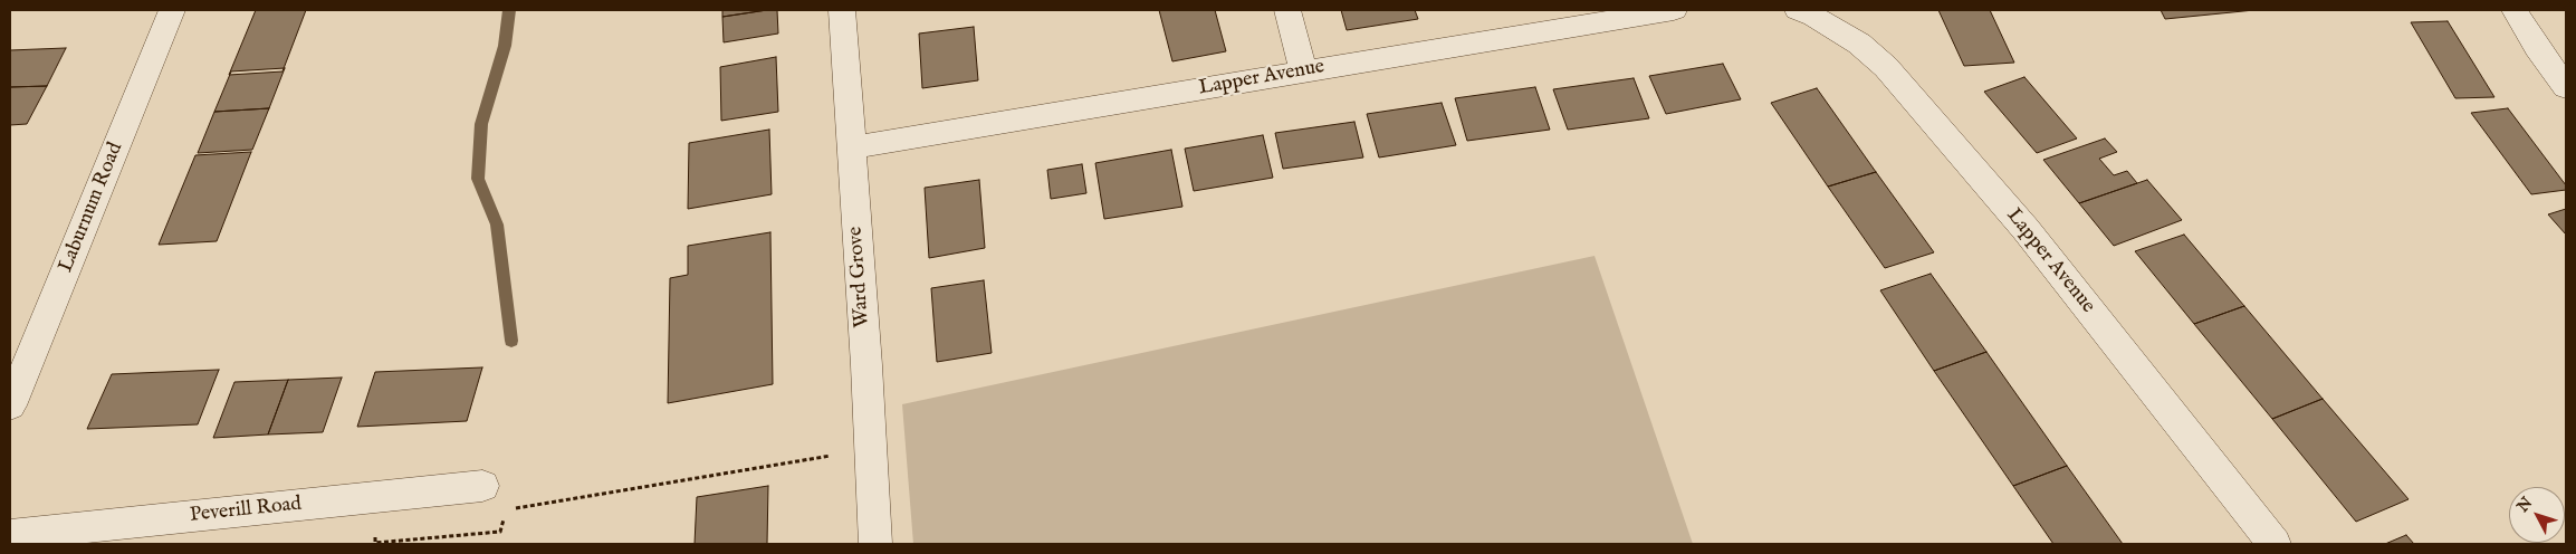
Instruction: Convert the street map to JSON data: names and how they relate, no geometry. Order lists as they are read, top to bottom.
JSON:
{
  "streets": {
    "street": [
      "Lapper Avenue",
      "Laburnum Road",
      "Ward Grove",
      "Peverill Road"
    ]
  },
  "crossings": [
    ["Lapper Avenue", "Ward Grove"]
  ],
  "north": "top left"
}
